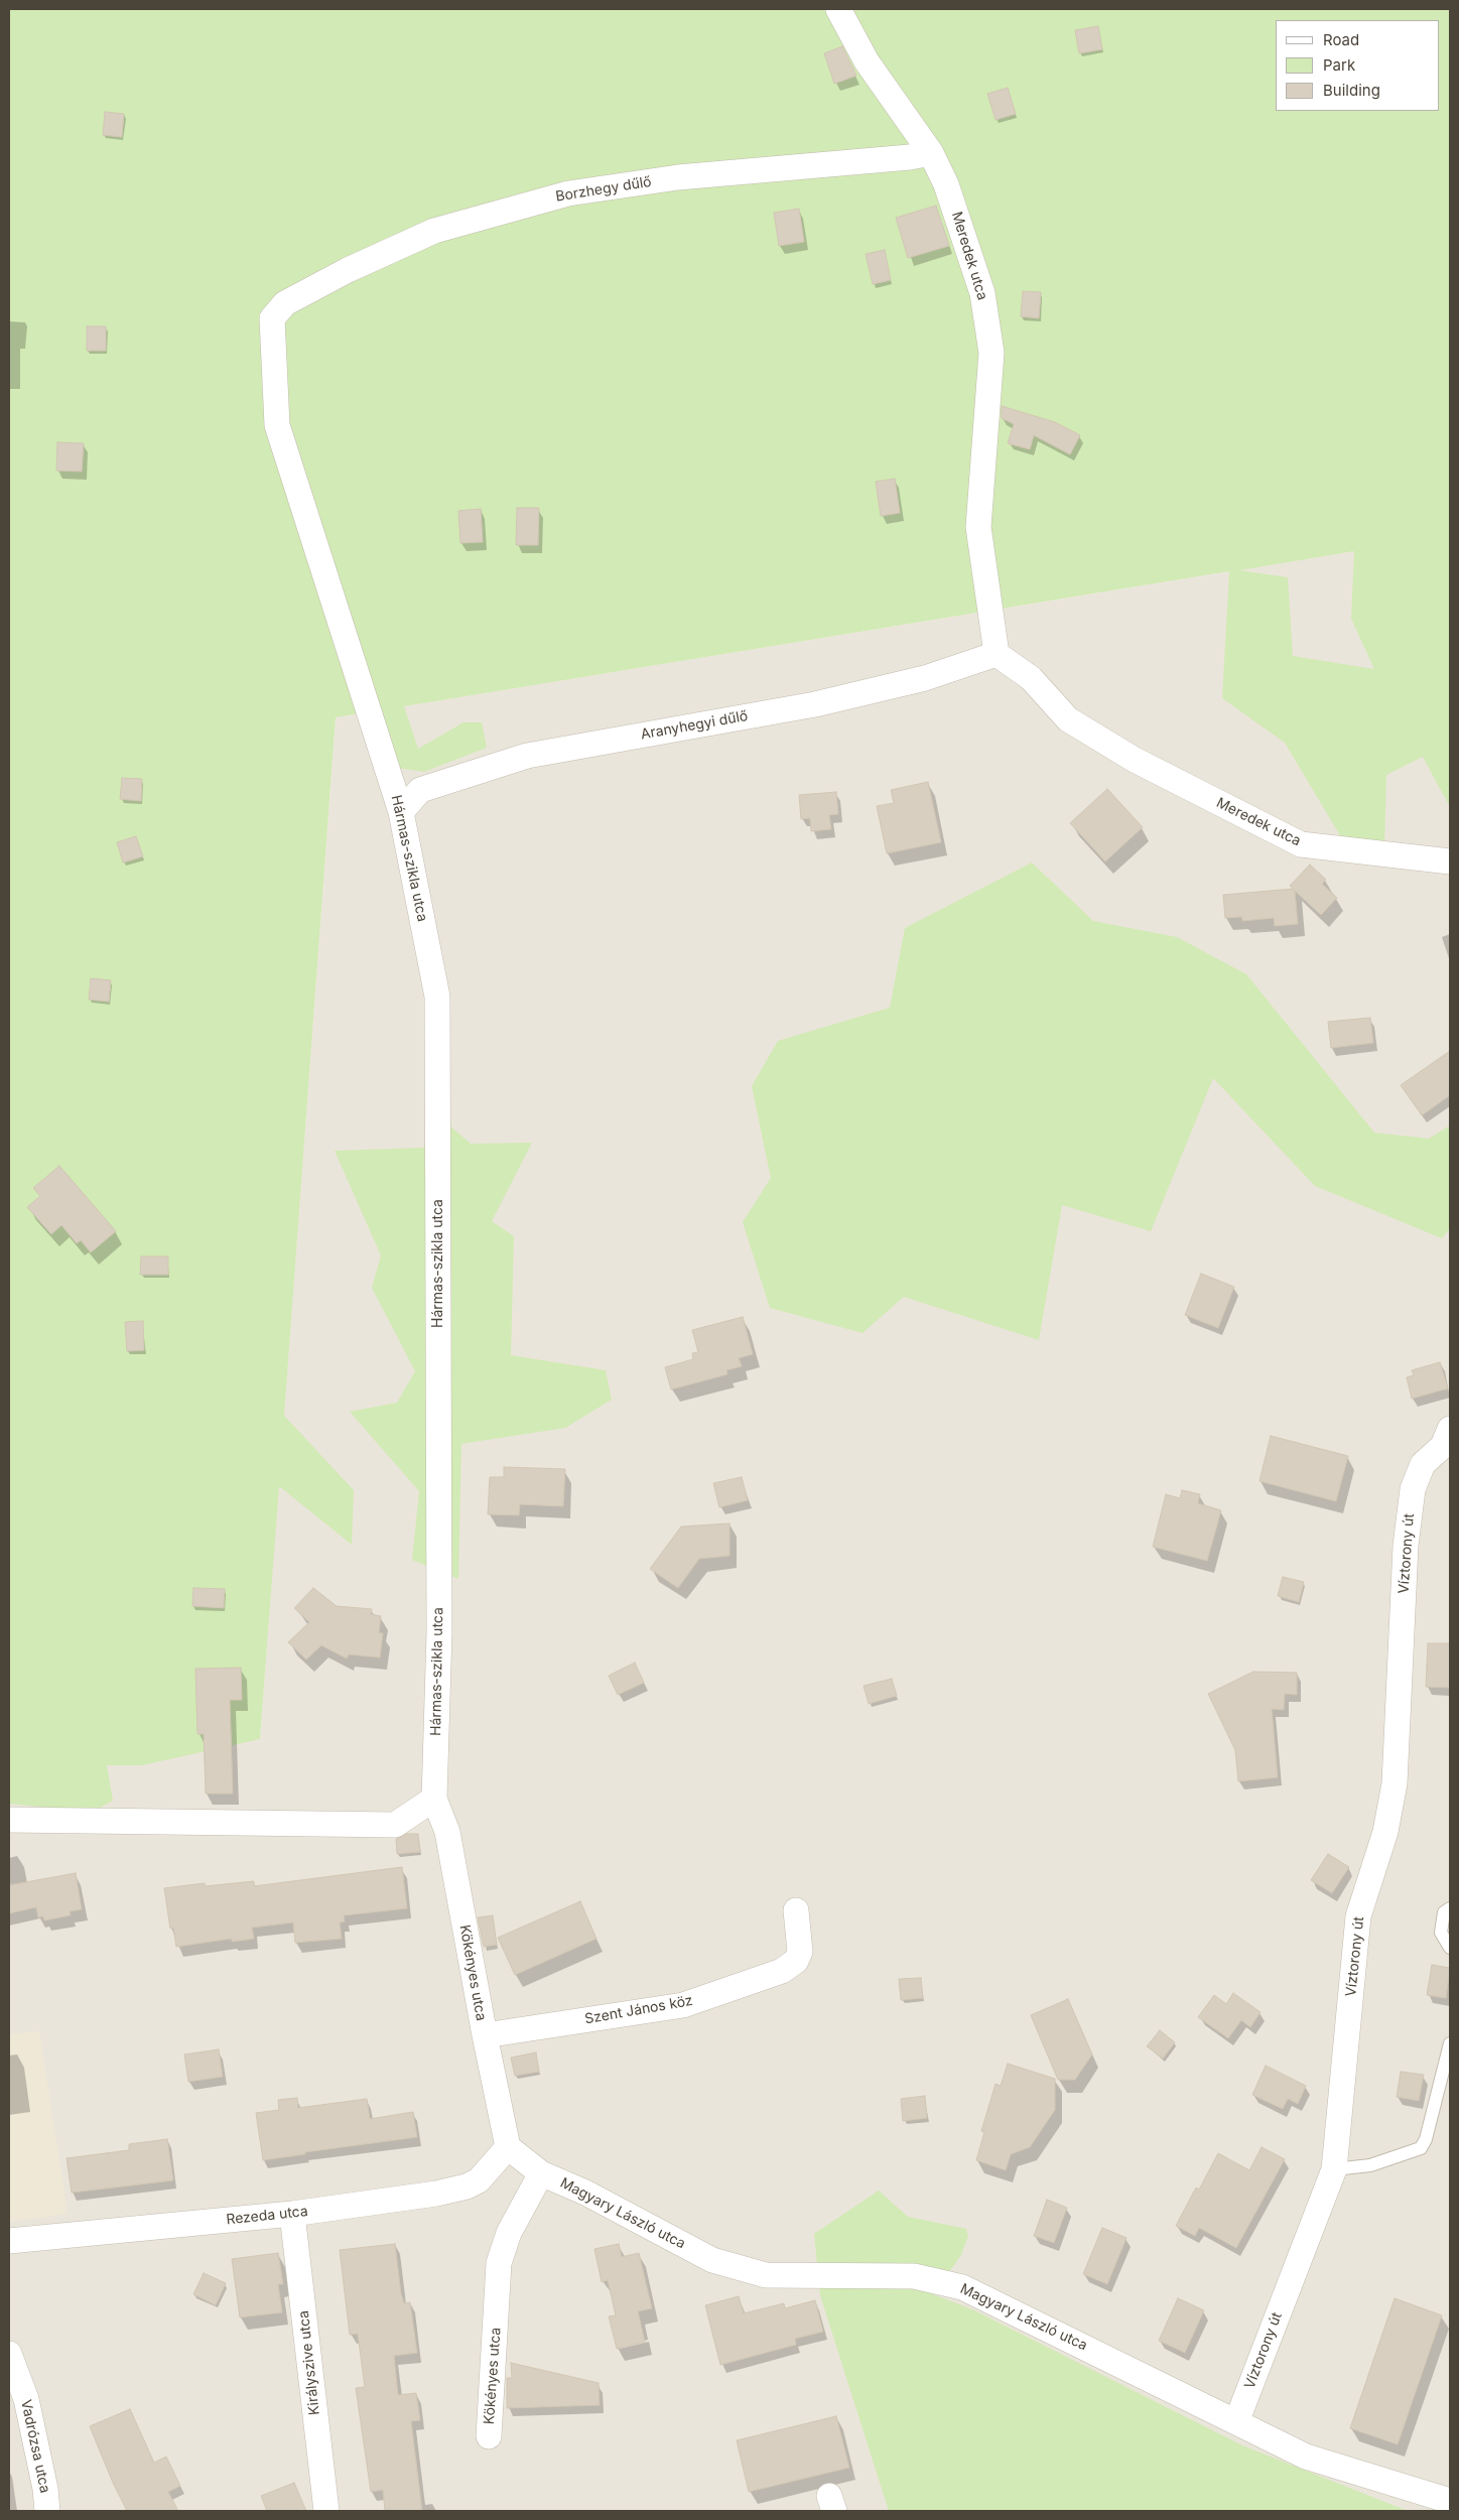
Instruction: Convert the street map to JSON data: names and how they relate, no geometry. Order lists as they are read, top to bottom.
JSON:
{
  "streets": {
    "street": [
      "Borzhegy dűlő",
      "Meredek utca",
      "Aranyhegyi dűlő",
      "Hármas-szikla utca",
      "Víztorony út",
      "Kökényes utca",
      "Szent János köz",
      "Magyary László utca",
      "Rezeda utca",
      "Királyszive utca",
      "Vadrózsa utca"
    ]
  },
  "crossings": [
    ["Borzhegy dűlő", "Meredek utca"],
    ["Borzhegy dűlő", "Hármas-szikla utca"],
    ["Meredek utca", "Aranyhegyi dűlő"],
    ["Aranyhegyi dűlő", "Hármas-szikla utca"],
    ["Hármas-szikla utca", "Kökényes utca"],
    ["Víztorony út", "Magyary László utca"],
    ["Kökényes utca", "Szent János köz"],
    ["Kökényes utca", "Magyary László utca"],
    ["Kökényes utca", "Rezeda utca"],
    ["Magyary László utca", "Rezeda utca"],
    ["Rezeda utca", "Királyszive utca"]
  ],
  "legend": ["Road", "Park", "Building"]
}
